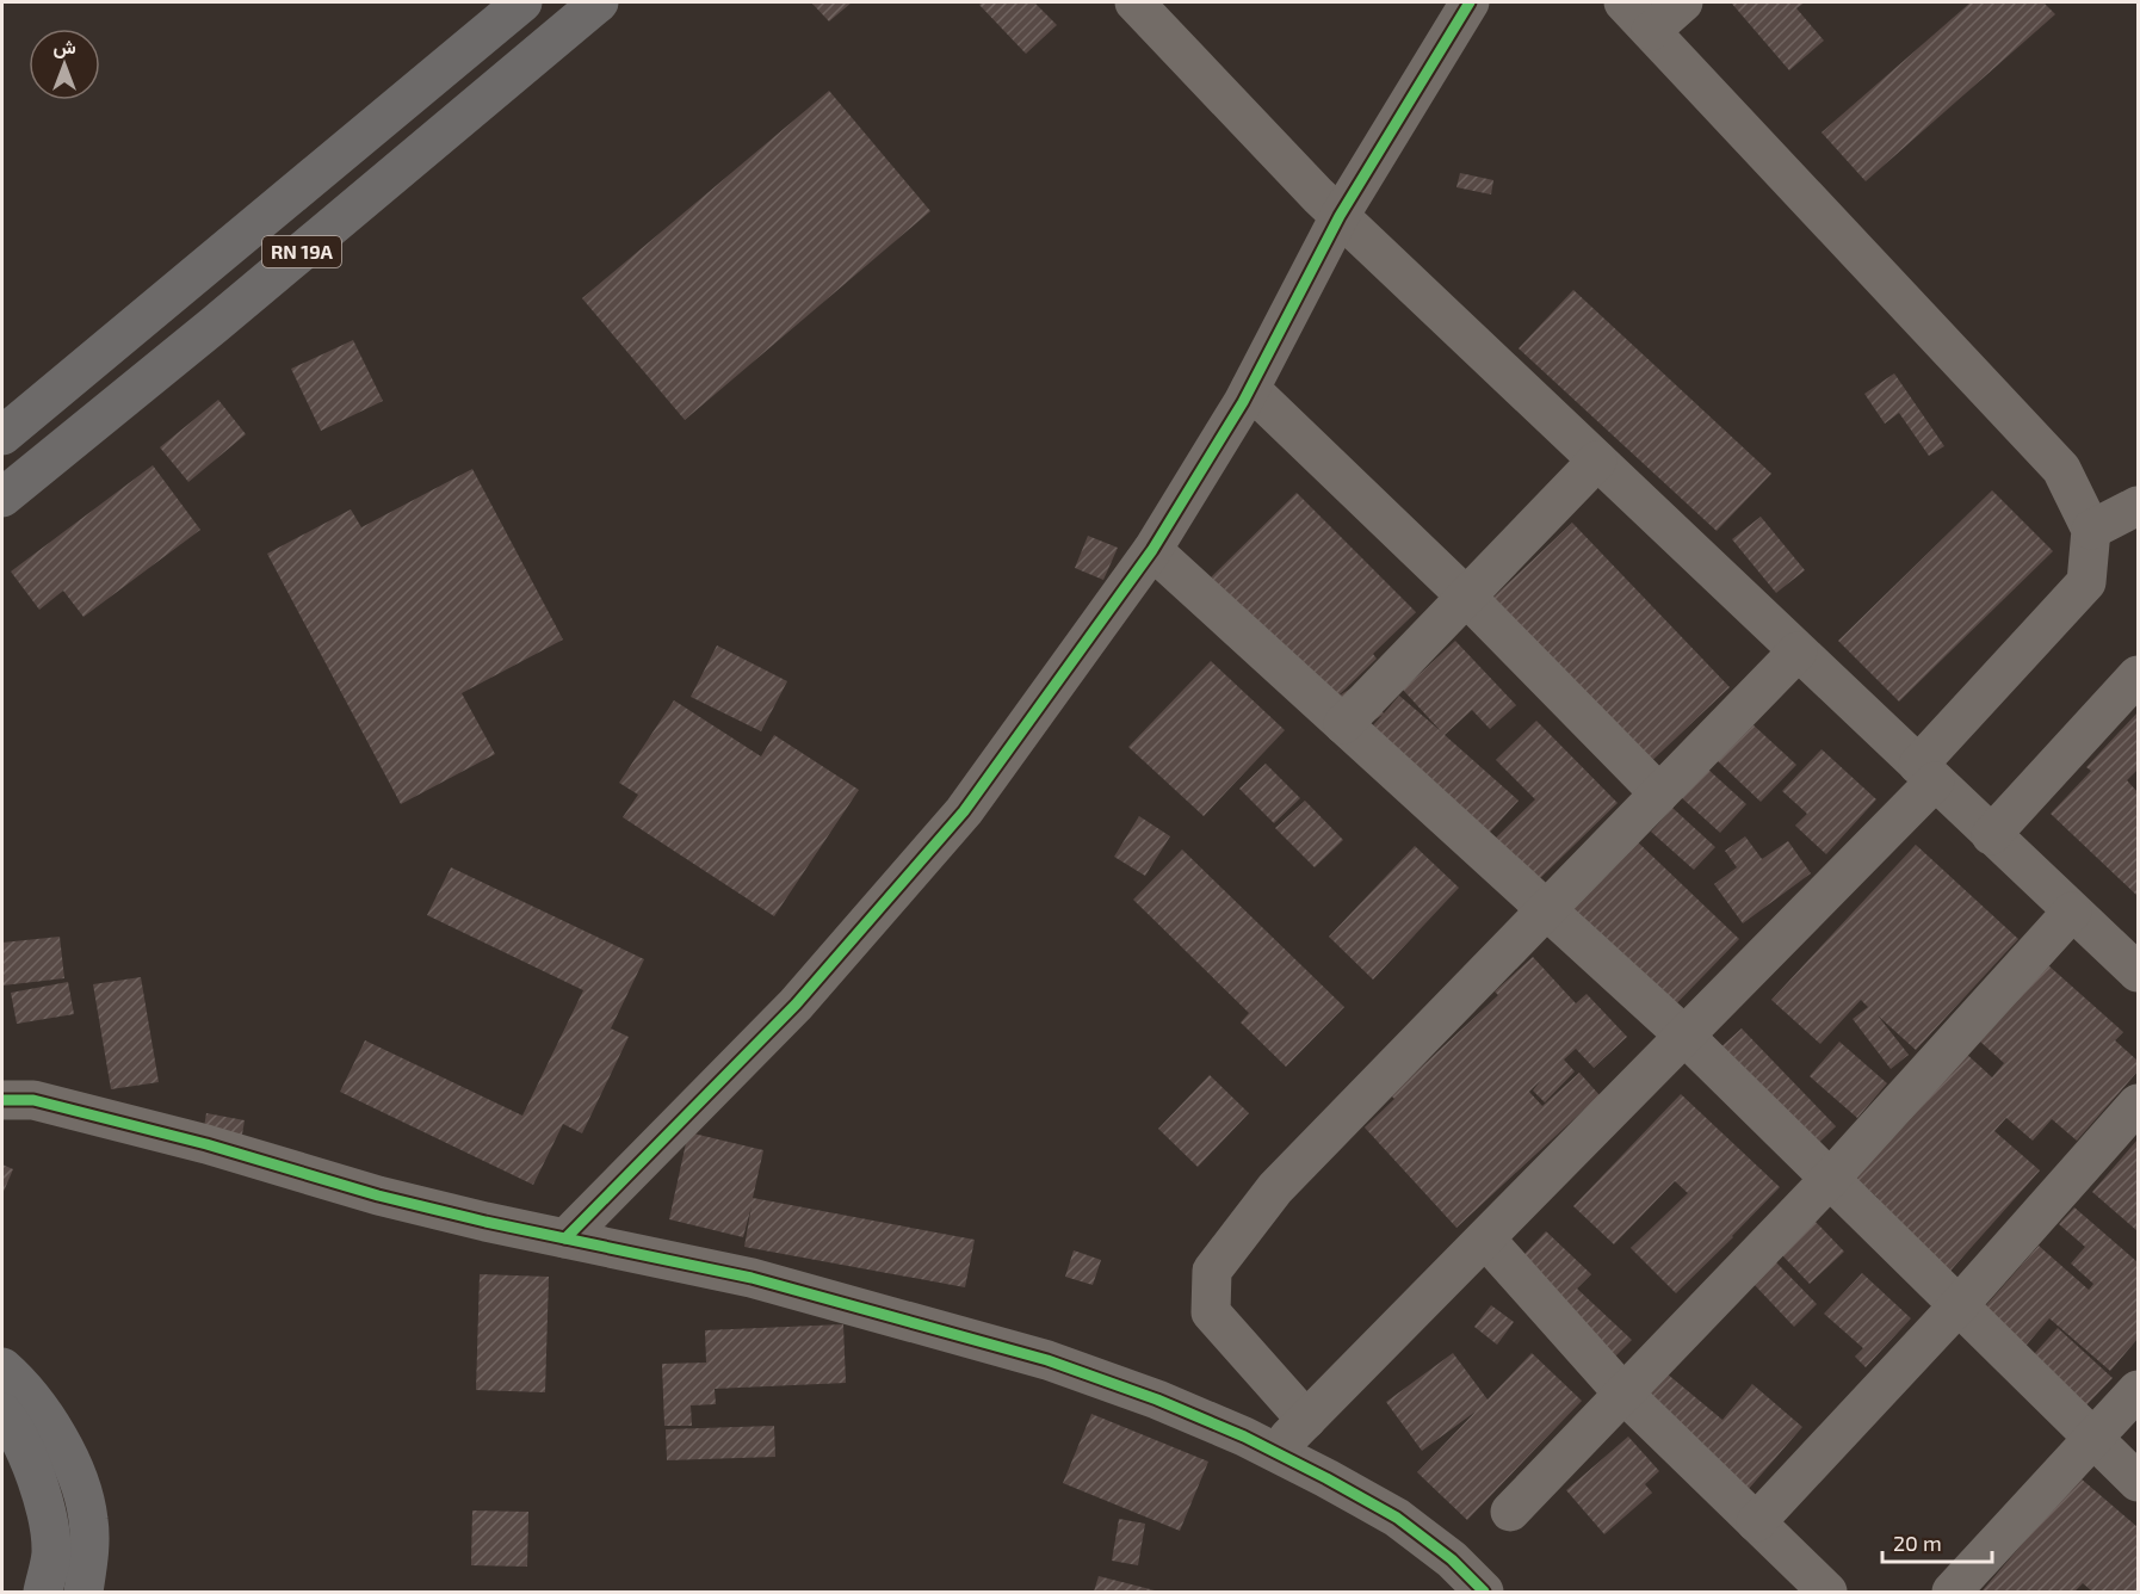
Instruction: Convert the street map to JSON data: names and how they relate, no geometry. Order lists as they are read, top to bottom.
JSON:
{
  "streets": {
    "main road": ["RN 19A"]
  },
  "scale_bar": "20 m",
  "north": "top"
}
